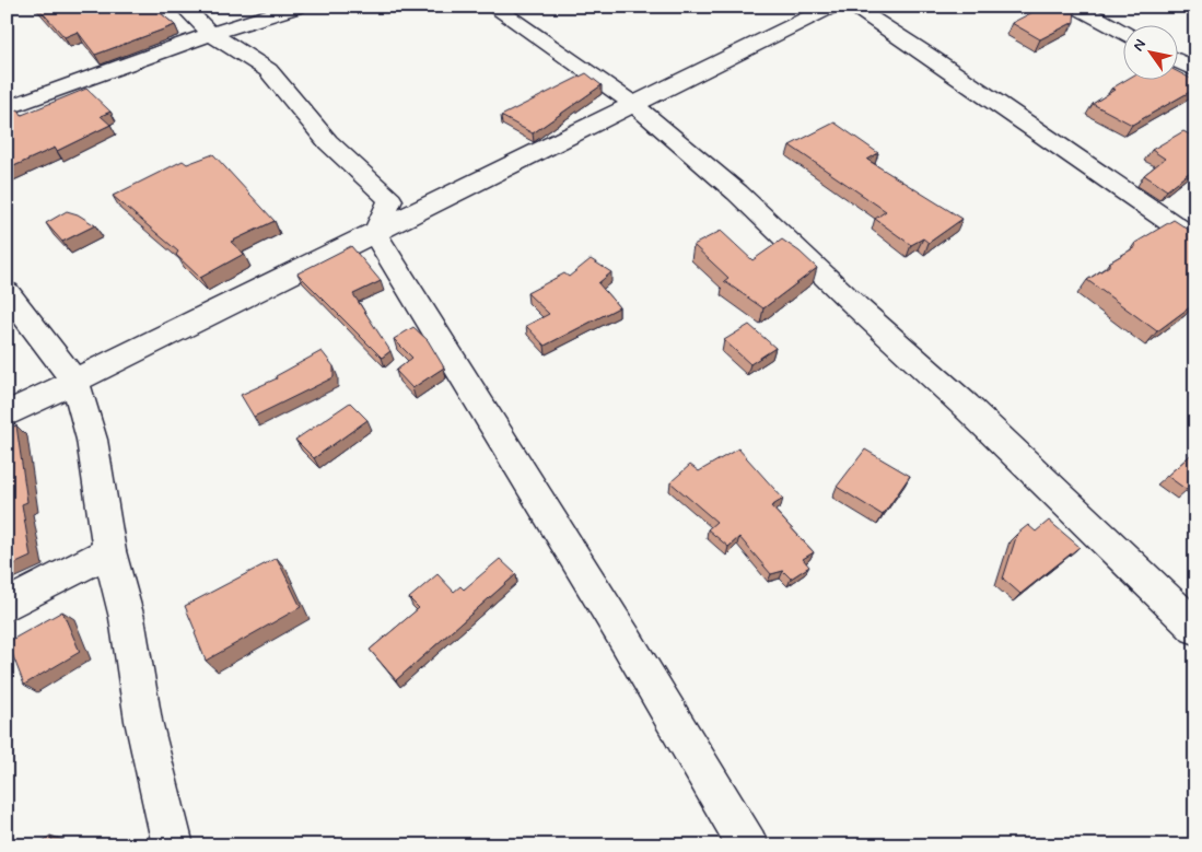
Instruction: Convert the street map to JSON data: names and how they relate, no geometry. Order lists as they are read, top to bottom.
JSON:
{
  "north": "top left"
}
